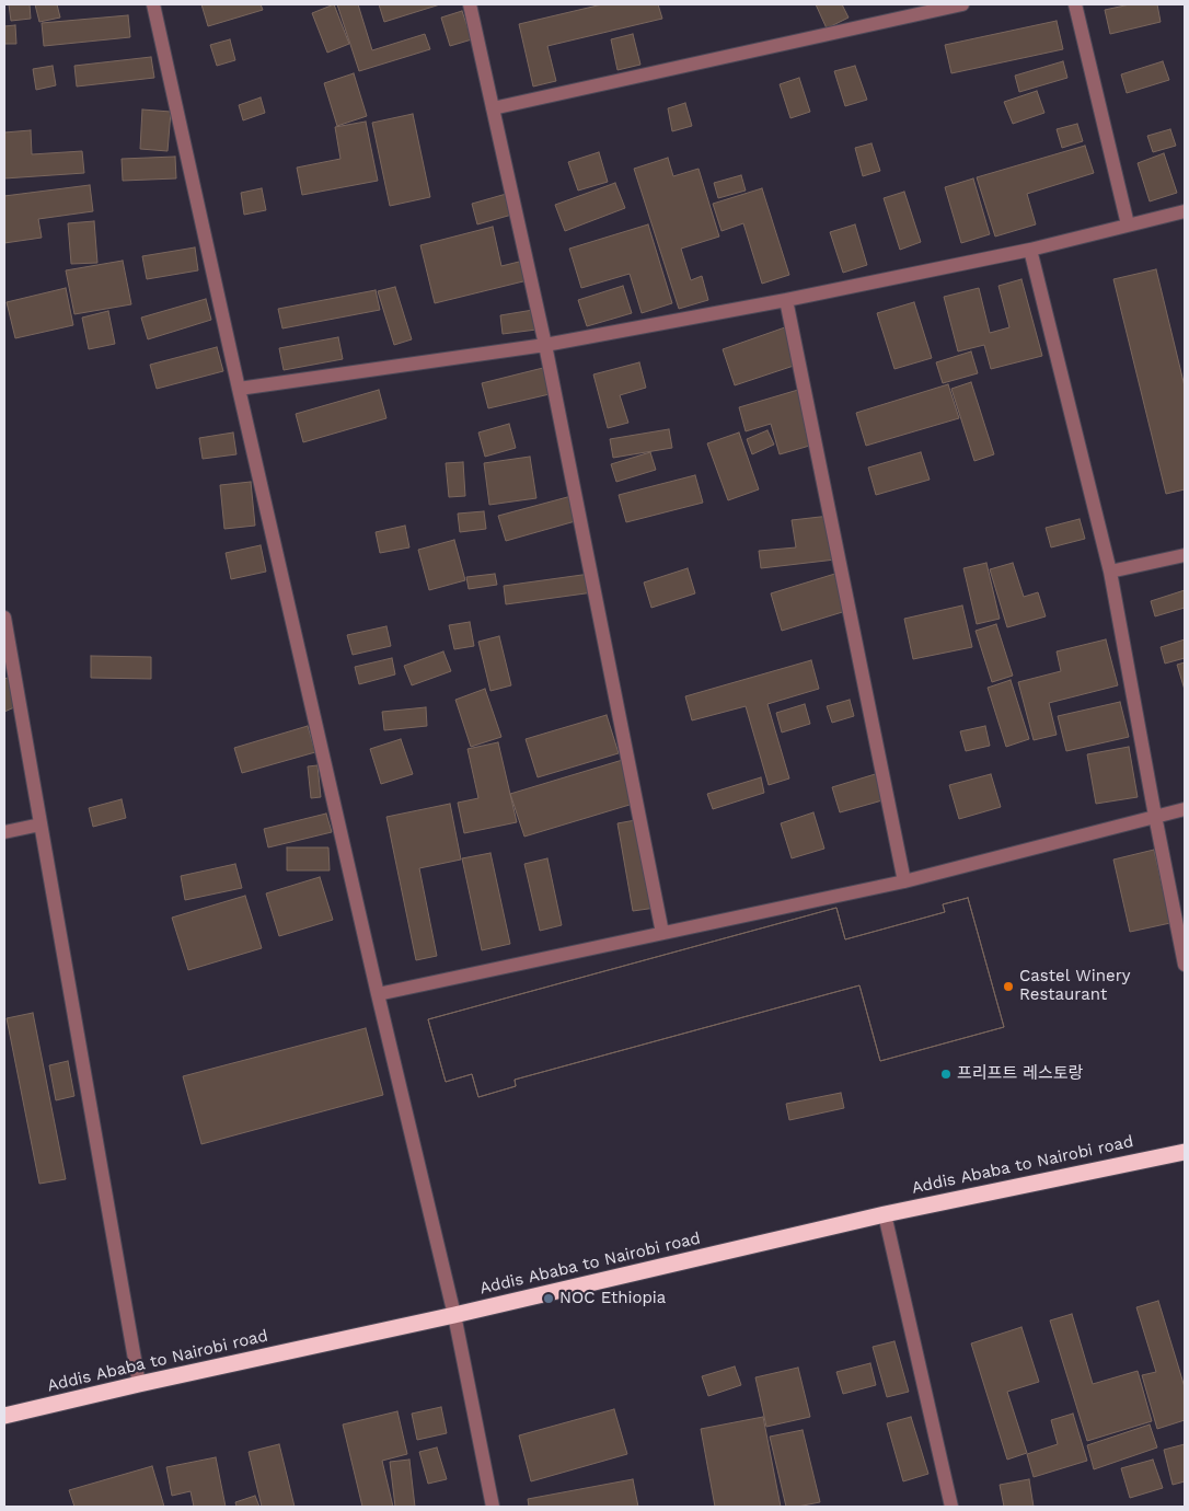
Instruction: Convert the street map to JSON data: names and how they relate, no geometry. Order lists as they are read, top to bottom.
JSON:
{
  "streets": {
    "highway": ["Addis Ababa to Nairobi road"]
  },
  "places": ["Castel Winery Restaurant", "프리프트 레스토랑", "NOC Ethiopia"]
}
